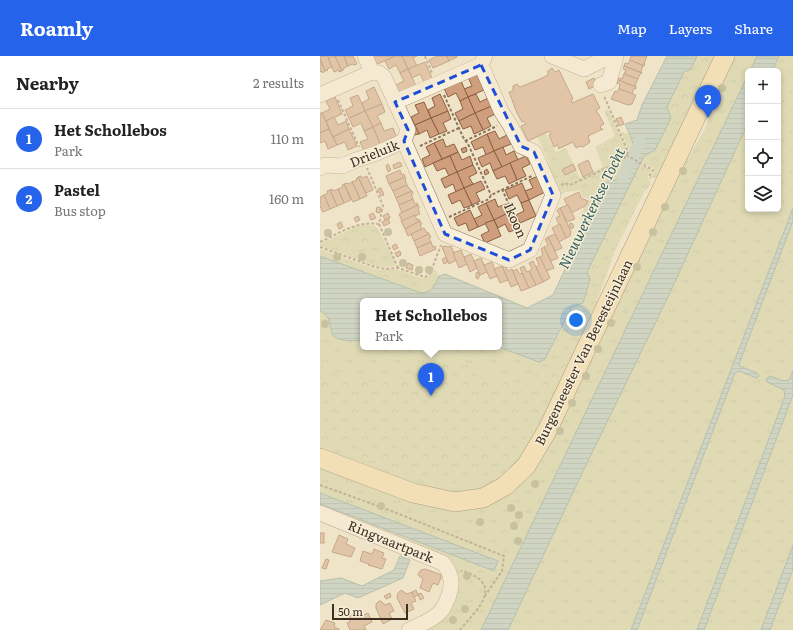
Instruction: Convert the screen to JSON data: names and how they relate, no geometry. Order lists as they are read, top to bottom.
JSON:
{
  "streets": {
    "main road": ["Burgemeester Van Beresteijnlaan"],
    "street": ["Drieluik", "Ringvaartpark"],
    "path": ["Ikoon"]
  },
  "water": ["Nieuwerkerkse Tocht"],
  "scale_bar": "50 m",
  "page": {
    "header": "Roamly",
    "nav": ["Map", "Layers", "Share"],
    "heading": ["Nearby", "2 results"],
    "map_buttons": ["+", "−"],
    "pins": ["2", "1"],
    "list": [
      {
        "mark": "1",
        "name": "Het Schollebos",
        "note": "Park",
        "value": "110 m"
      },
      {
        "mark": "2",
        "name": "Pastel",
        "note": "Bus stop",
        "value": "160 m"
      }
    ],
    "popup": ["Het Schollebos", "Park"],
    "scale": "50 m"
  }
}
